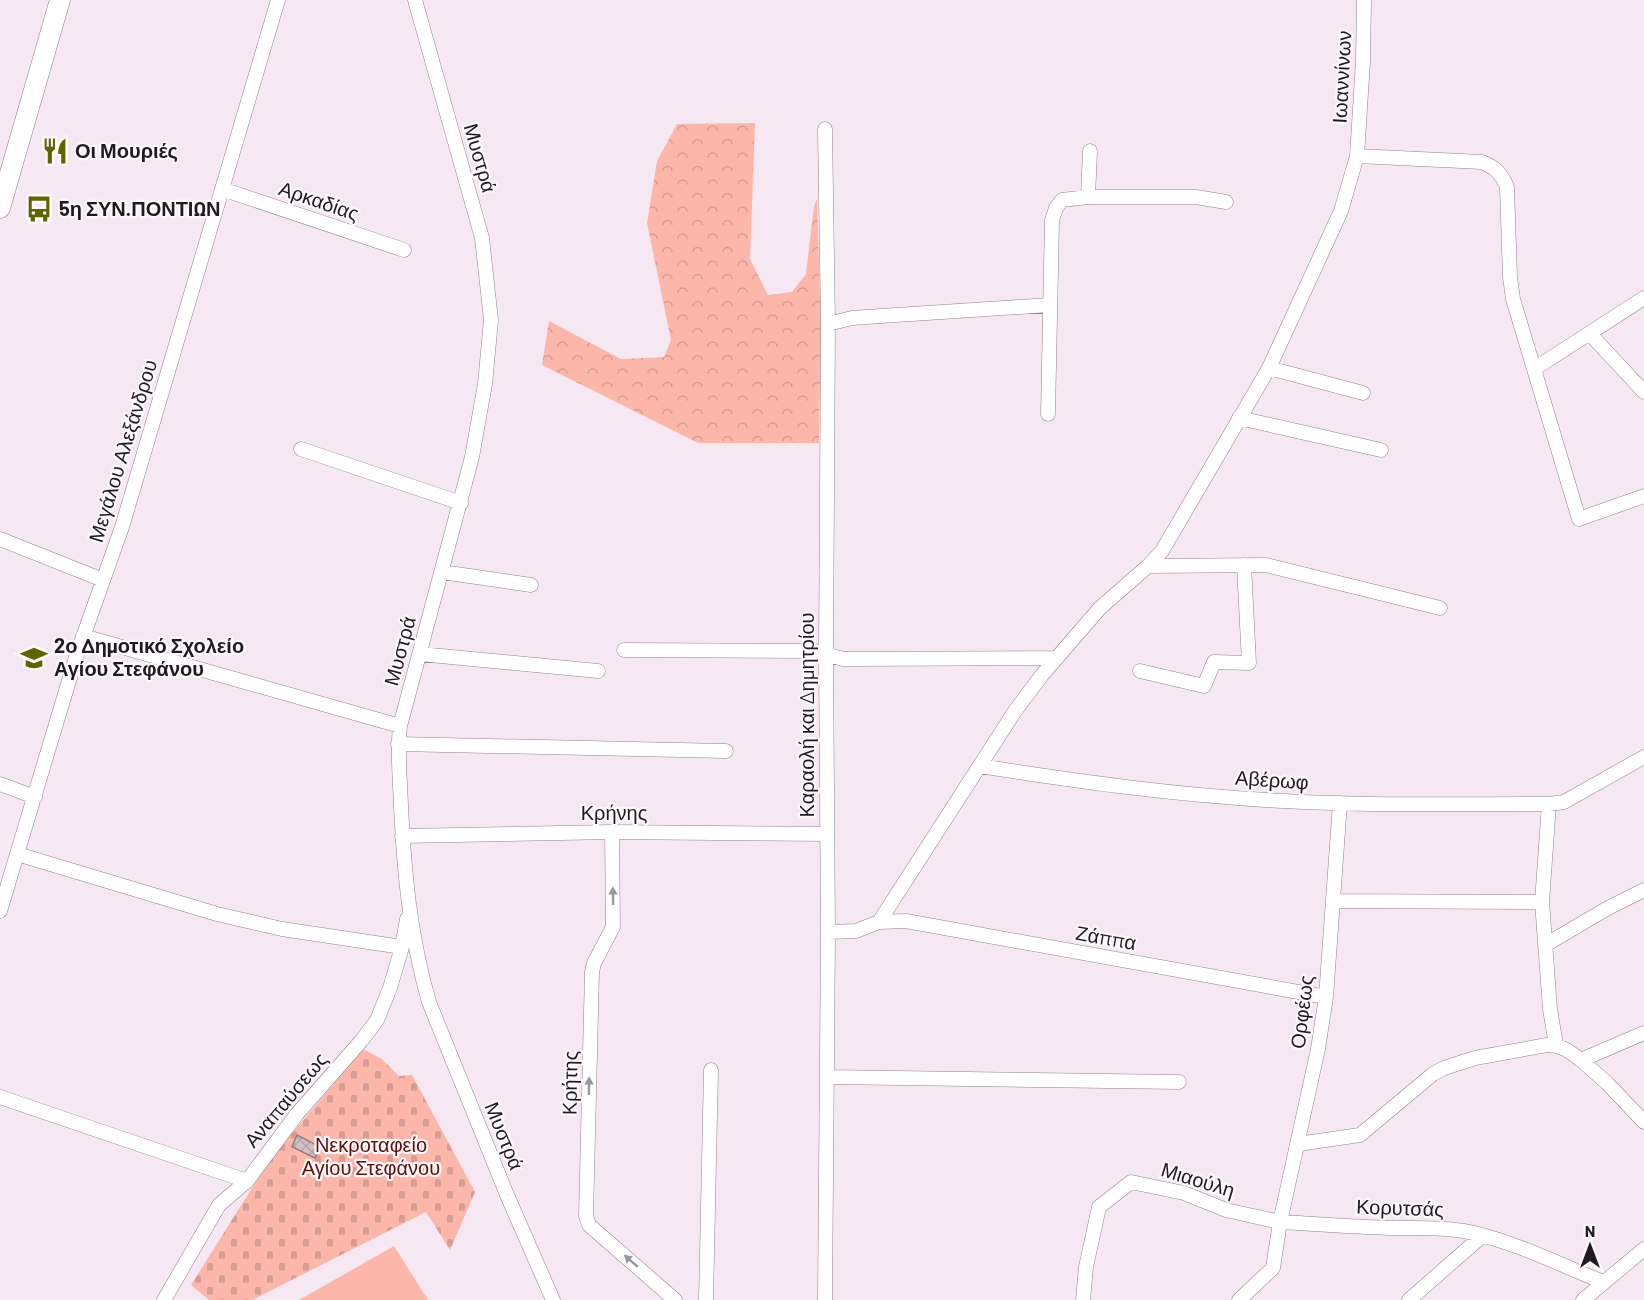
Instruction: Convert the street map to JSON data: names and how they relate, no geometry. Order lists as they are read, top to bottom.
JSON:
{
  "streets": {
    "street": [
      "Ιωαννίνων",
      "Μυστρά",
      "Αρκαδίας",
      "Μεγάλου Αλεξάνδρου",
      "Καραολή και Δημητρίου",
      "Αβέρωφ",
      "Κρήνης",
      "Ζάππα",
      "Ορφέως",
      "Κρήτης",
      "Αναπαύσεως",
      "Μιαούλη",
      "Κορυτσάς"
    ]
  },
  "crossings": [
    ["Ιωαννίνων", "Αβέρωφ"],
    ["Ιωαννίνων", "Ζάππα"],
    ["Μυστρά", "Κρήνης"],
    ["Μυστρά", "Αναπαύσεως"],
    ["Αρκαδίας", "Μεγάλου Αλεξάνδρου"],
    ["Καραολή και Δημητρίου", "Κρήνης"],
    ["Καραολή και Δημητρίου", "Ζάππα"],
    ["Αβέρωφ", "Ορφέως"],
    ["Κρήνης", "Κρήτης"],
    ["Ζάππα", "Ορφέως"],
    ["Ορφέως", "Μιαούλη"],
    ["Ορφέως", "Κορυτσάς"],
    ["Μιαούλη", "Κορυτσάς"]
  ],
  "one_way": ["Κρήτης"],
  "parks": ["Νεκροταφείο Αγίου Στεφάνου"],
  "places": {
    "restaurant": ["Οι Μουριές"],
    "bus stop": ["5η ΣΥΝ.ΠΟΝΤΙΩΝ"],
    "school or university": ["2ο Δημοτικό Σχολείο Αγίου Στεφάνου"]
  },
  "north": "top"
}
